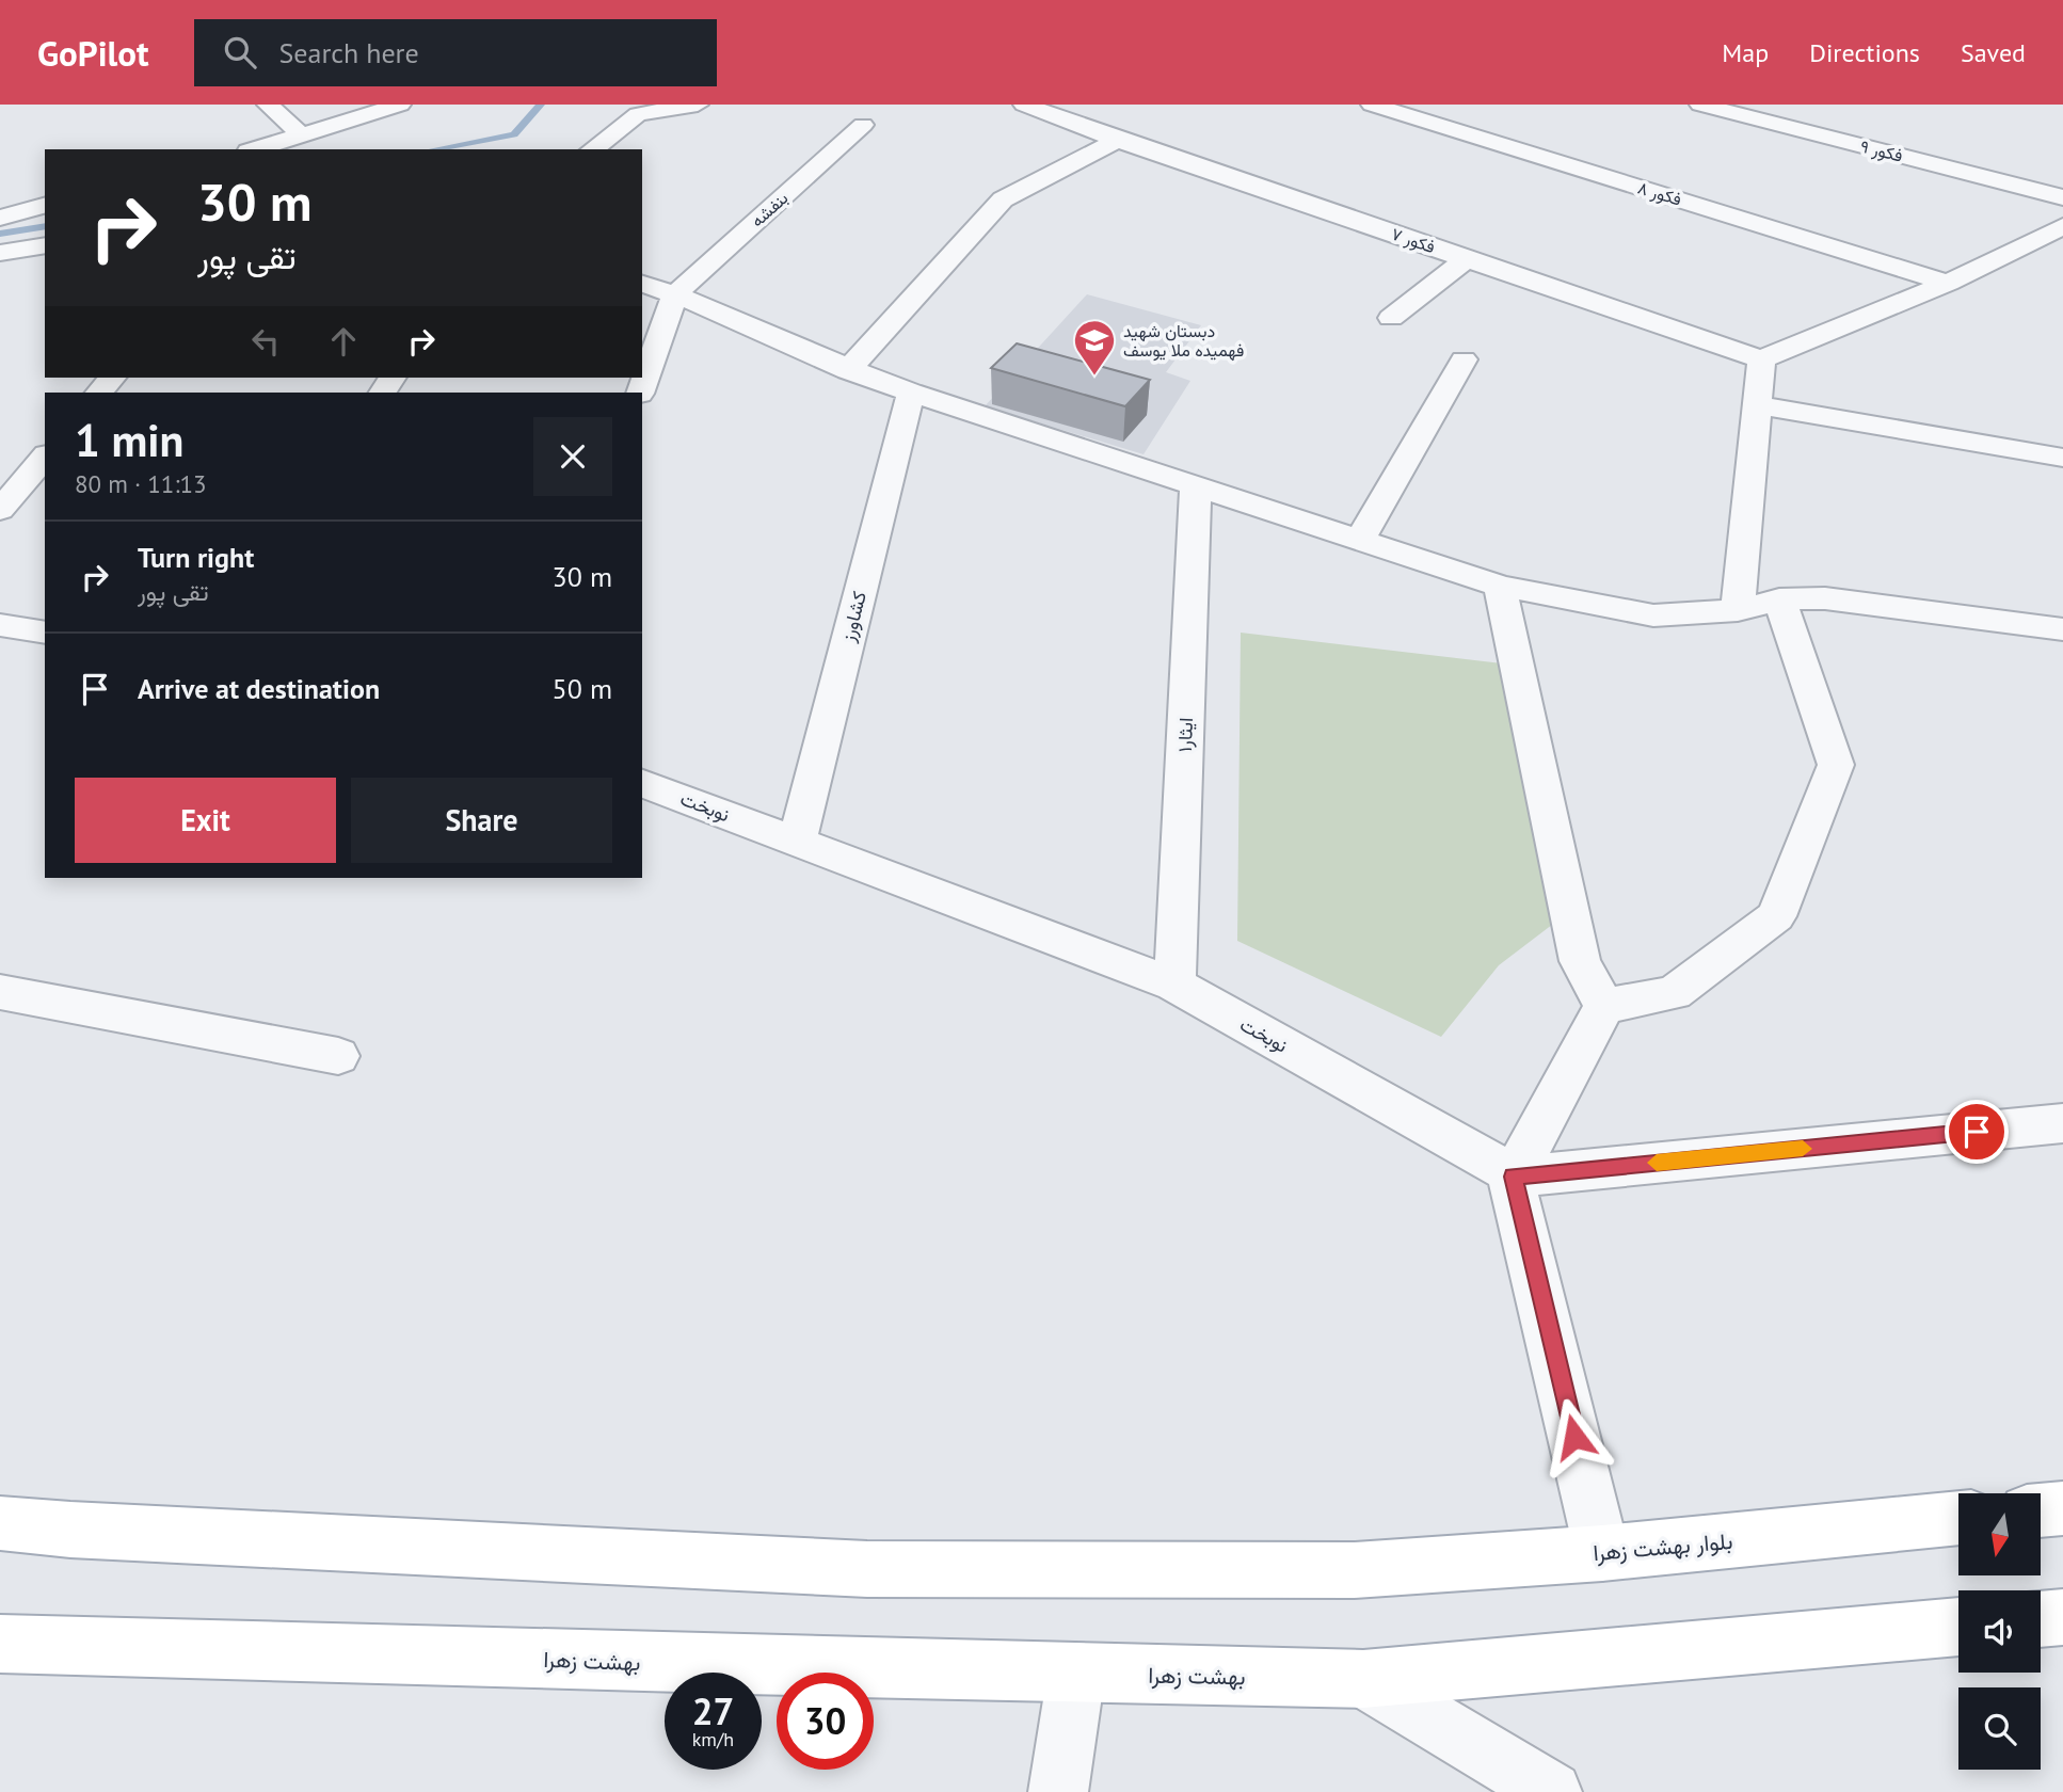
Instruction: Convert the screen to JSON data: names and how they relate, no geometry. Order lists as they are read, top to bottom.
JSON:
{
  "streets": {
    "main road": ["بلوار بهشت زهرا", "بهشت زهرا"],
    "street": [
      "فکور ۹",
      "فکور ۸",
      "بنفشه",
      "فکور ۷",
      "کشاورز",
      "ایثار۱",
      "نوبخت"
    ]
  },
  "crossings": [
    ["کشاورز", "نوبخت"],
    ["ایثار۱", "نوبخت"]
  ],
  "places": {
    "school or university": ["دبستان شهید فهمیده ملا یوسف"]
  },
  "north": "bottom",
  "page": {
    "header": "GoPilot",
    "search": "Search here",
    "nav": ["Map", "Directions", "Saved"],
    "turn": ["30 m", "تقی پور"],
    "heading": ["1 min", "80 m · 11:13"],
    "list": [
      {
        "name": "Turn right",
        "note": "تقی پور",
        "value": "30 m"
      },
      {
        "name": "Arrive at destination",
        "value": "50 m"
      }
    ],
    "buttons": ["Exit", "Share"],
    "speed": "27 km/h",
    "limit": "30"
  }
}
